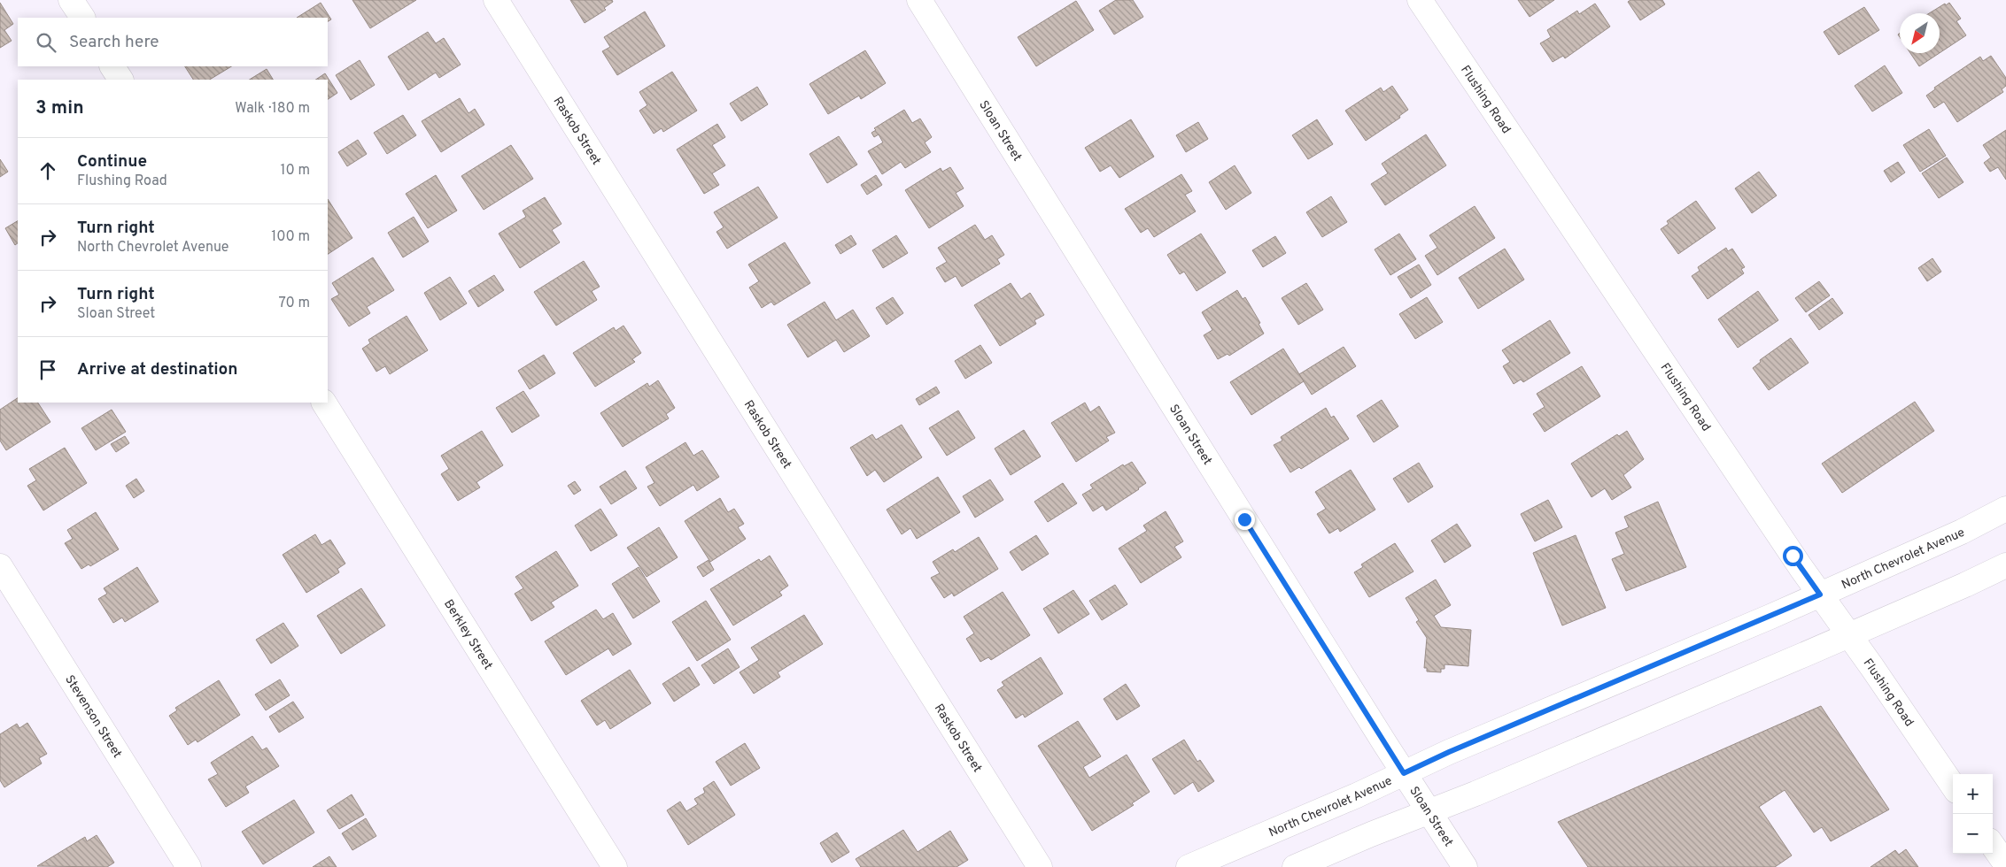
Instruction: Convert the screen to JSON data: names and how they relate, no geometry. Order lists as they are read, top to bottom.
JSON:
{
  "streets": {
    "street": [
      "Flushing Road",
      "Raskob Street",
      "Sloan Street",
      "North Chevrolet Avenue",
      "Berkley Street",
      "Stevenson Street"
    ]
  },
  "crossings": [
    ["Flushing Road", "North Chevrolet Avenue"],
    ["Sloan Street", "North Chevrolet Avenue"]
  ],
  "north": "bottom left",
  "page": {
    "search": "Search here",
    "heading": ["3 min", "Walk · 180 m"],
    "list": [
      ["Continue", "Flushing Road", "10 m"],
      ["Turn right", "North Chevrolet Avenue", "100 m"],
      ["Turn right", "Sloan Street", "70 m"],
      "Arrive at destination"
    ],
    "map_buttons": ["+", "−"]
  }
}
